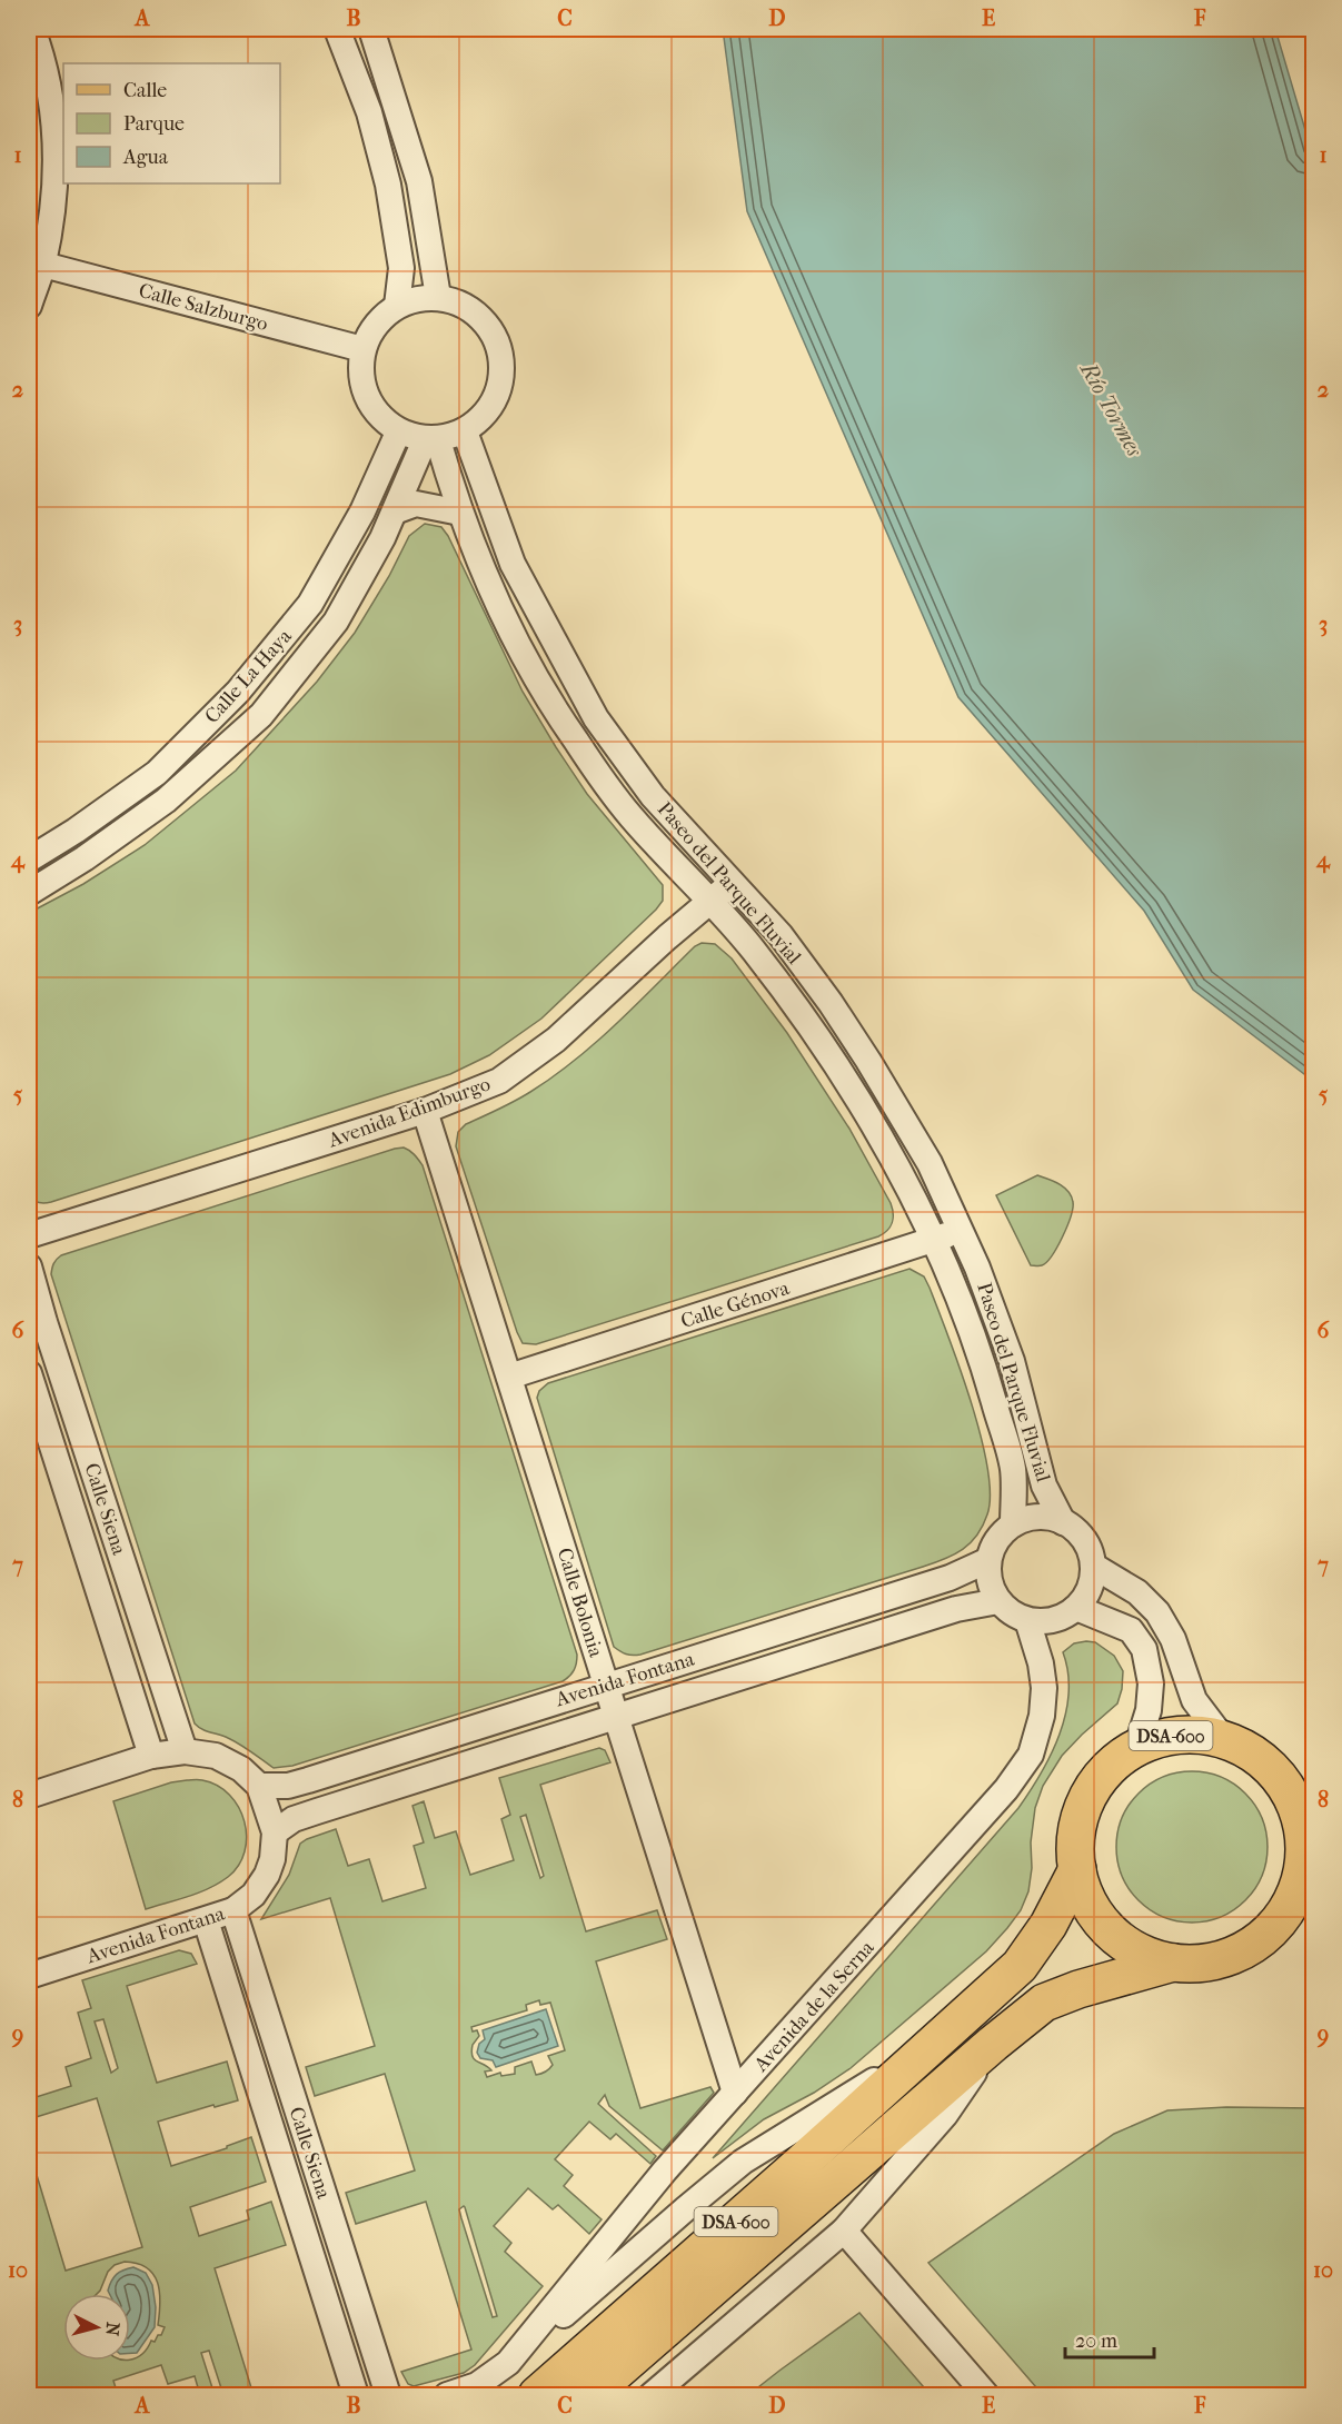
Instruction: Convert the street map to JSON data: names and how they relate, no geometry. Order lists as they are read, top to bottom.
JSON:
{
  "streets": {
    "main road": ["DSA-600", "Avenida de la Serna"],
    "street": [
      "Calle Salzburgo",
      "Calle La Haya",
      "Paseo del Parque Fluvial",
      "Avenida Edimburgo",
      "Calle Génova",
      "Calle Siena",
      "Calle Bolonia",
      "Avenida Fontana"
    ]
  },
  "crossings": [
    ["Calle Salzburgo", "Calle La Haya"],
    ["Calle Salzburgo", "Paseo del Parque Fluvial"],
    ["Calle La Haya", "Paseo del Parque Fluvial"],
    ["Paseo del Parque Fluvial", "Avenida Edimburgo"],
    ["Paseo del Parque Fluvial", "Calle Génova"],
    ["Paseo del Parque Fluvial", "Avenida Fontana"],
    ["Paseo del Parque Fluvial", "Avenida de la Serna"],
    ["Avenida Edimburgo", "Calle Bolonia"],
    ["Calle Génova", "Calle Bolonia"],
    ["Calle Siena", "Avenida Fontana"],
    ["Calle Bolonia", "Avenida Fontana"],
    ["Calle Bolonia", "Avenida de la Serna"],
    ["Avenida Fontana", "Avenida de la Serna"],
    ["DSA-600", "Avenida de la Serna"]
  ],
  "water": ["Río Tormes"],
  "legend": ["Calle", "Parque", "Agua"],
  "scale_bar": "20 m",
  "north": "right",
  "grid": {
    "columns": [
      "A",
      "B",
      "C",
      "D",
      "E",
      "F"
    ],
    "rows": [
      "1",
      "2",
      "3",
      "4",
      "5",
      "6",
      "7",
      "8",
      "9",
      "10"
    ]
  }
}
